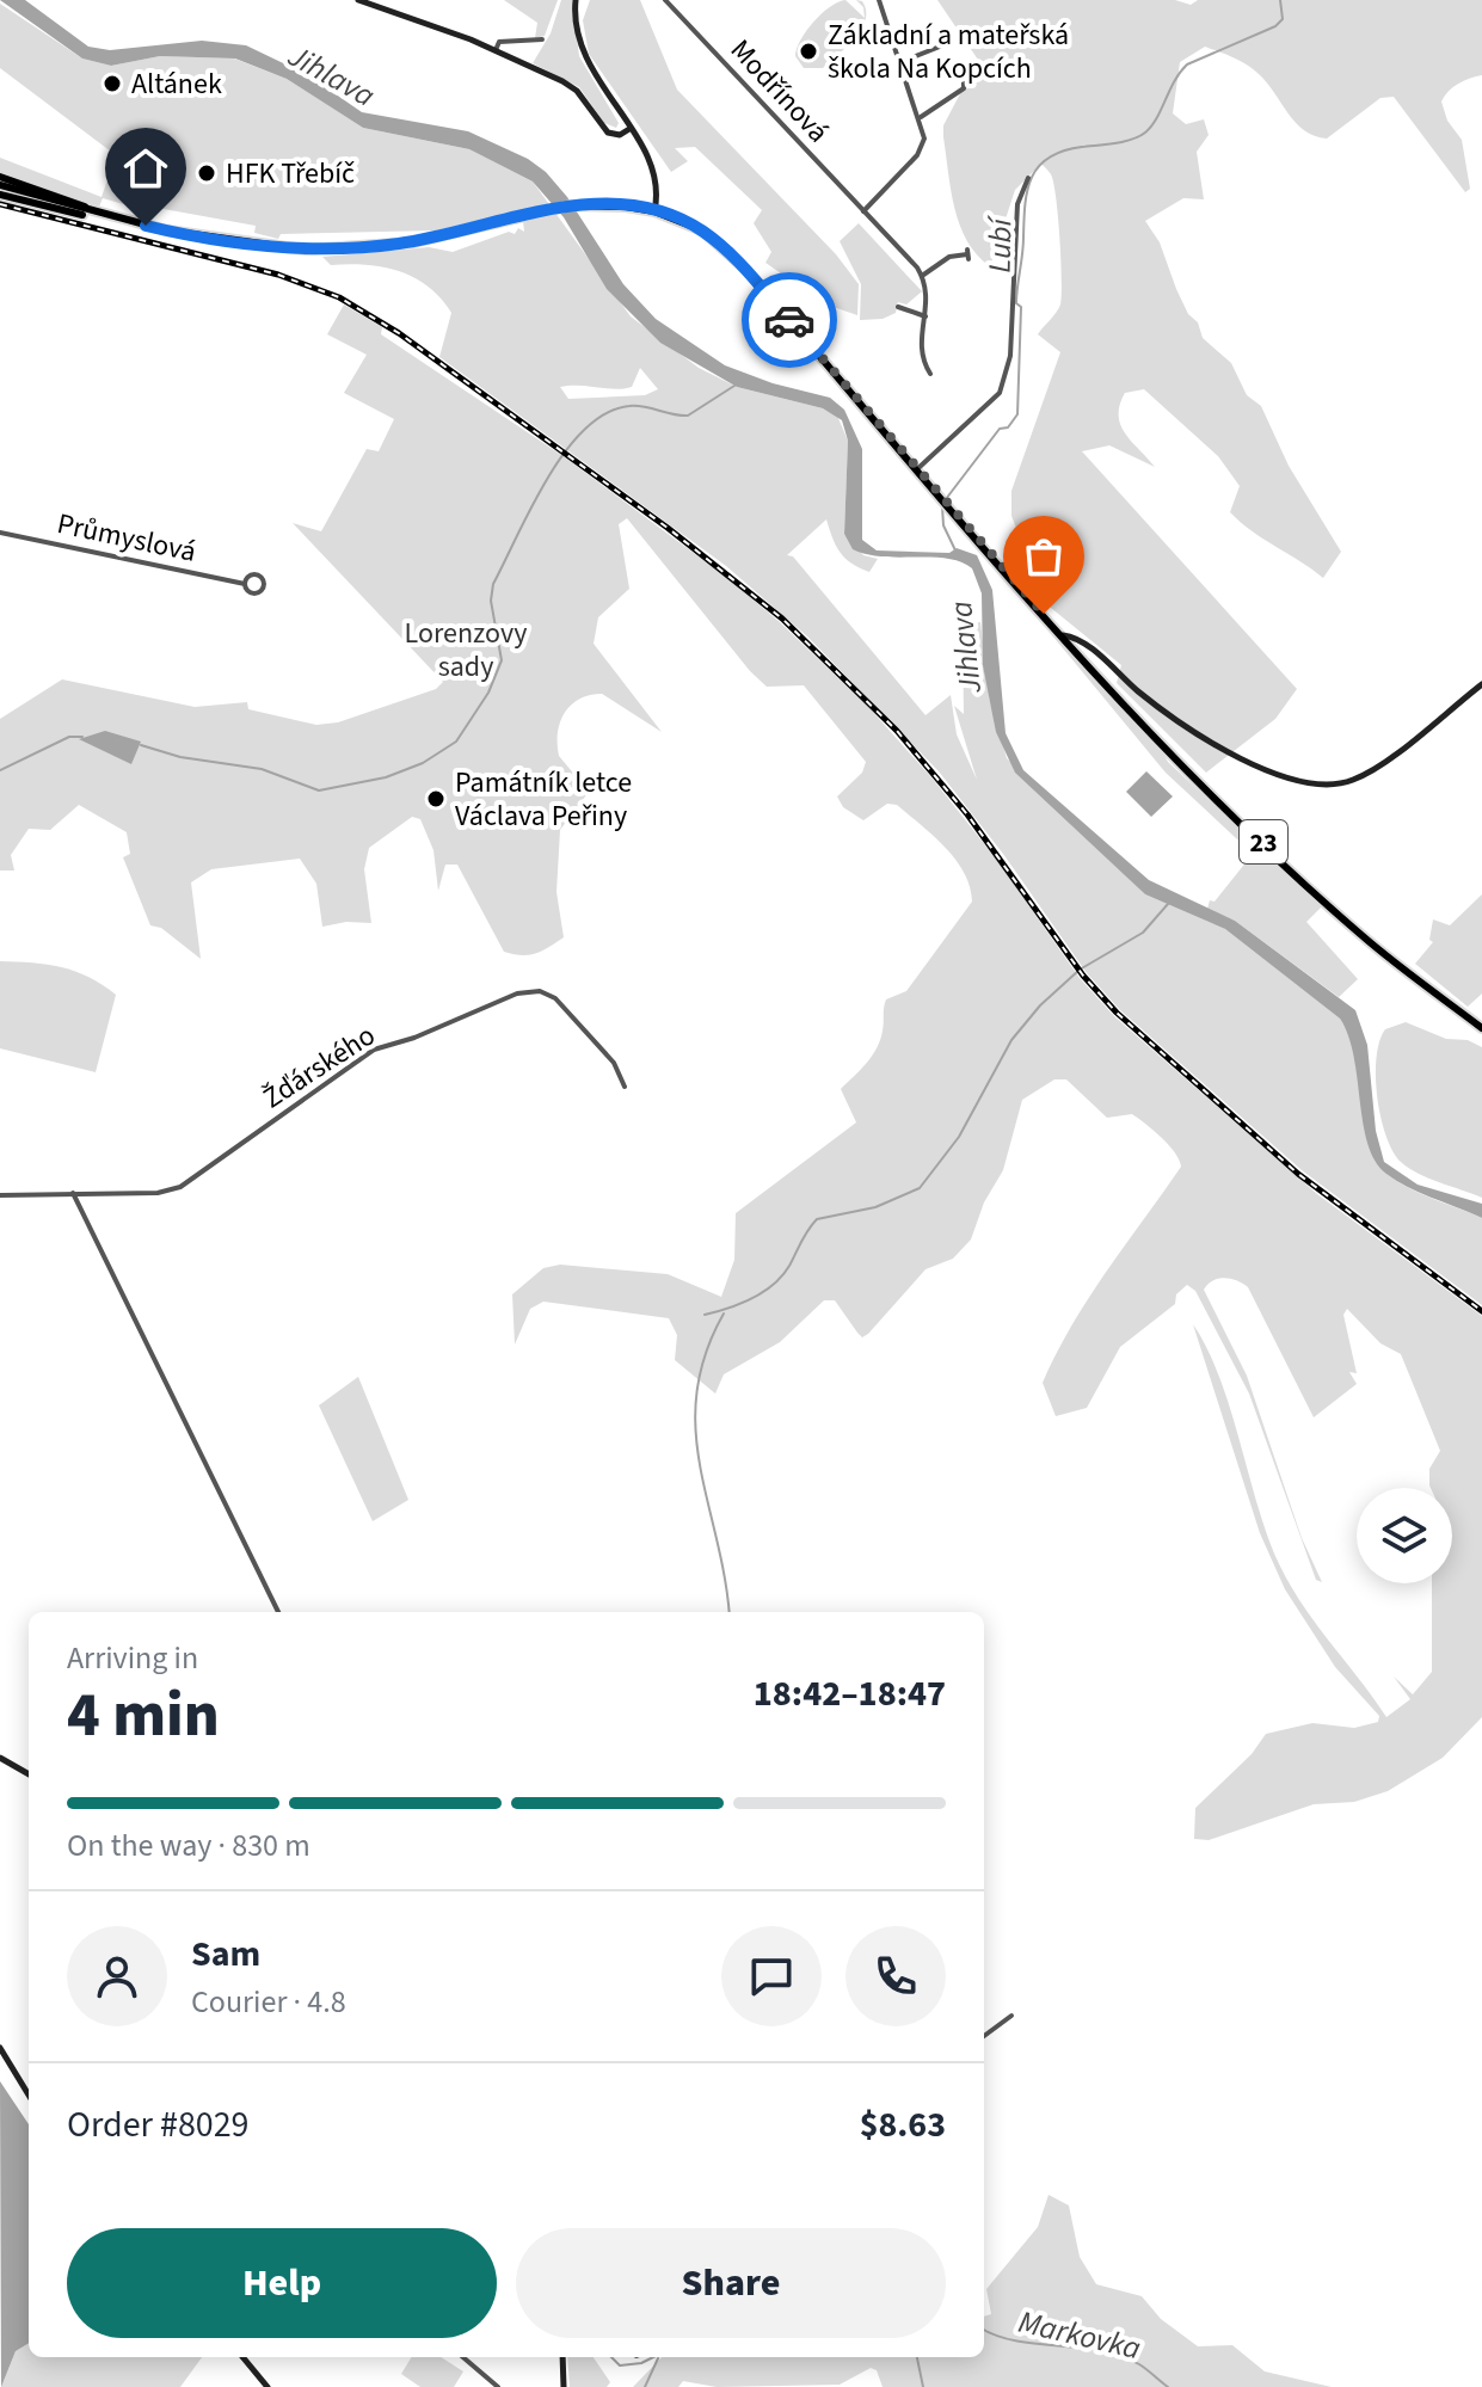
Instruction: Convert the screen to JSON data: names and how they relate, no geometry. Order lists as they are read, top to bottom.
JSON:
{
  "streets": {
    "main road": ["23"],
    "street": ["Modřínová", "Průmyslová", "Žďárského"]
  },
  "water": ["Jihlava", "Lubí", "Markovka"],
  "parks": ["Lorenzovy sady"],
  "places": [
    "Základní a mateřská škola Na Kopcích",
    "Altánek",
    "HFK Třebíč",
    "Památník letce Václava Peřiny"
  ],
  "page": {
    "heading": ["4 min", "Arriving in", "18:42–18:47"],
    "panel": [
      "Sam",
      "Courier · 4.8",
      "Order #8029",
      "$8.63"
    ],
    "bar": "On the way · 830 m",
    "buttons": ["Help", "Share"]
  }
}
